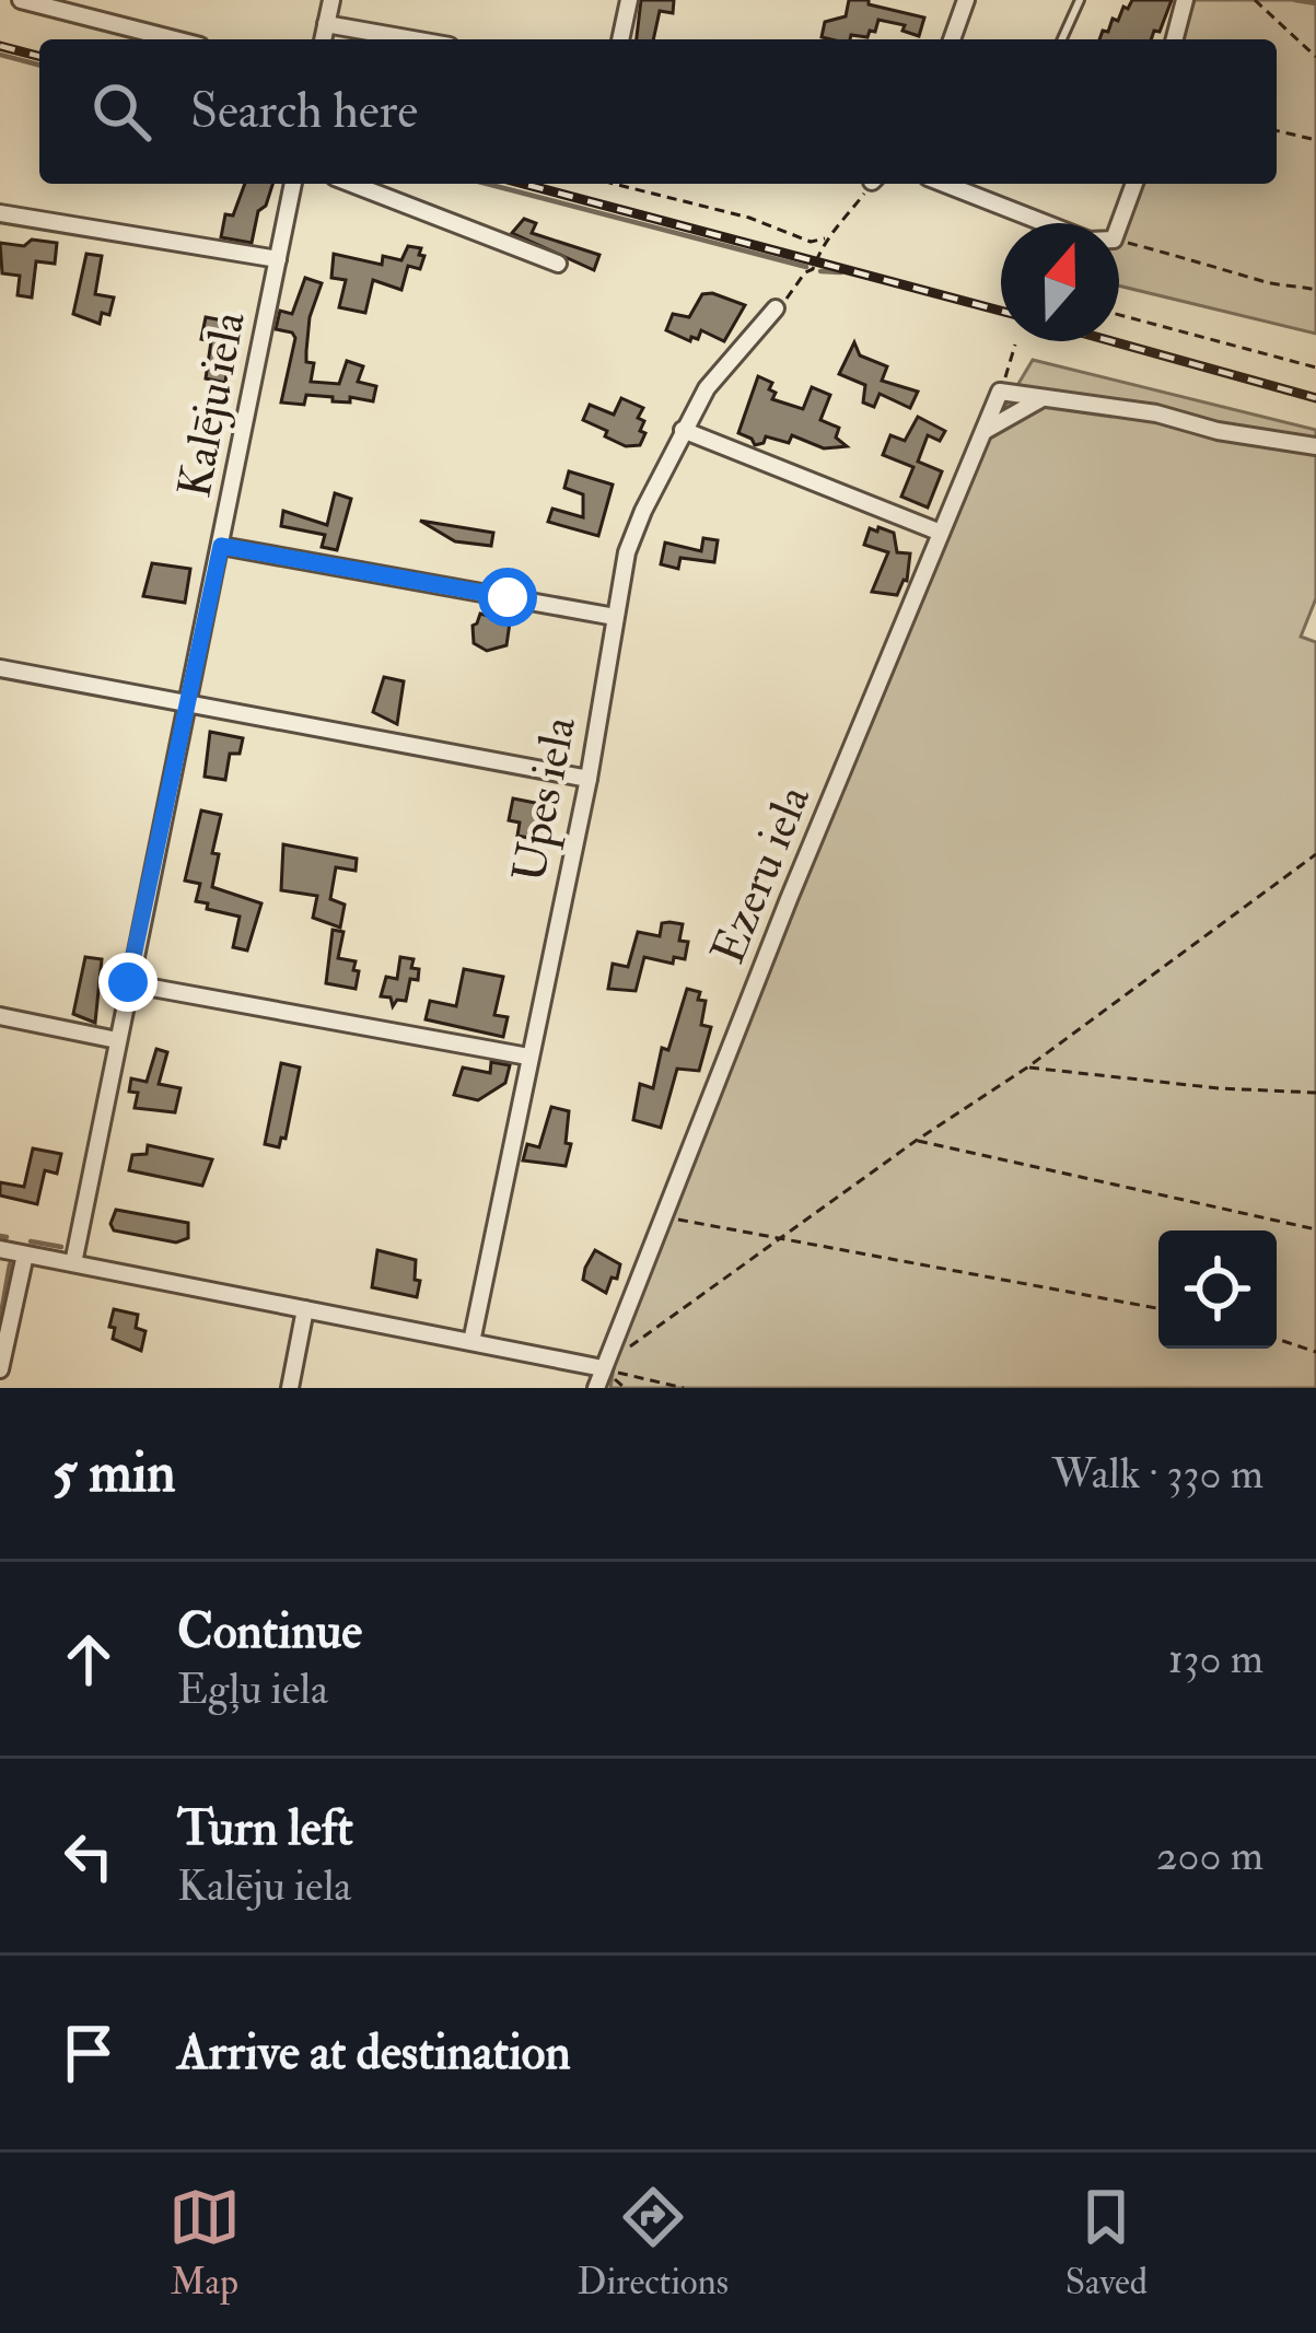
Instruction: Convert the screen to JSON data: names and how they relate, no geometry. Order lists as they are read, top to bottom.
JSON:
{
  "streets": {
    "street": ["Kalēju iela", "Upes iela", "Ezeru iela"]
  },
  "north": "top",
  "page": {
    "search": "Search here",
    "heading": ["5 min", "Walk · 330 m"],
    "list": [
      ["Continue", "Egļu iela", "130 m"],
      ["Turn left", "Kalēju iela", "200 m"],
      "Arrive at destination"
    ],
    "nav": ["Map", "Directions", "Saved"]
  }
}
